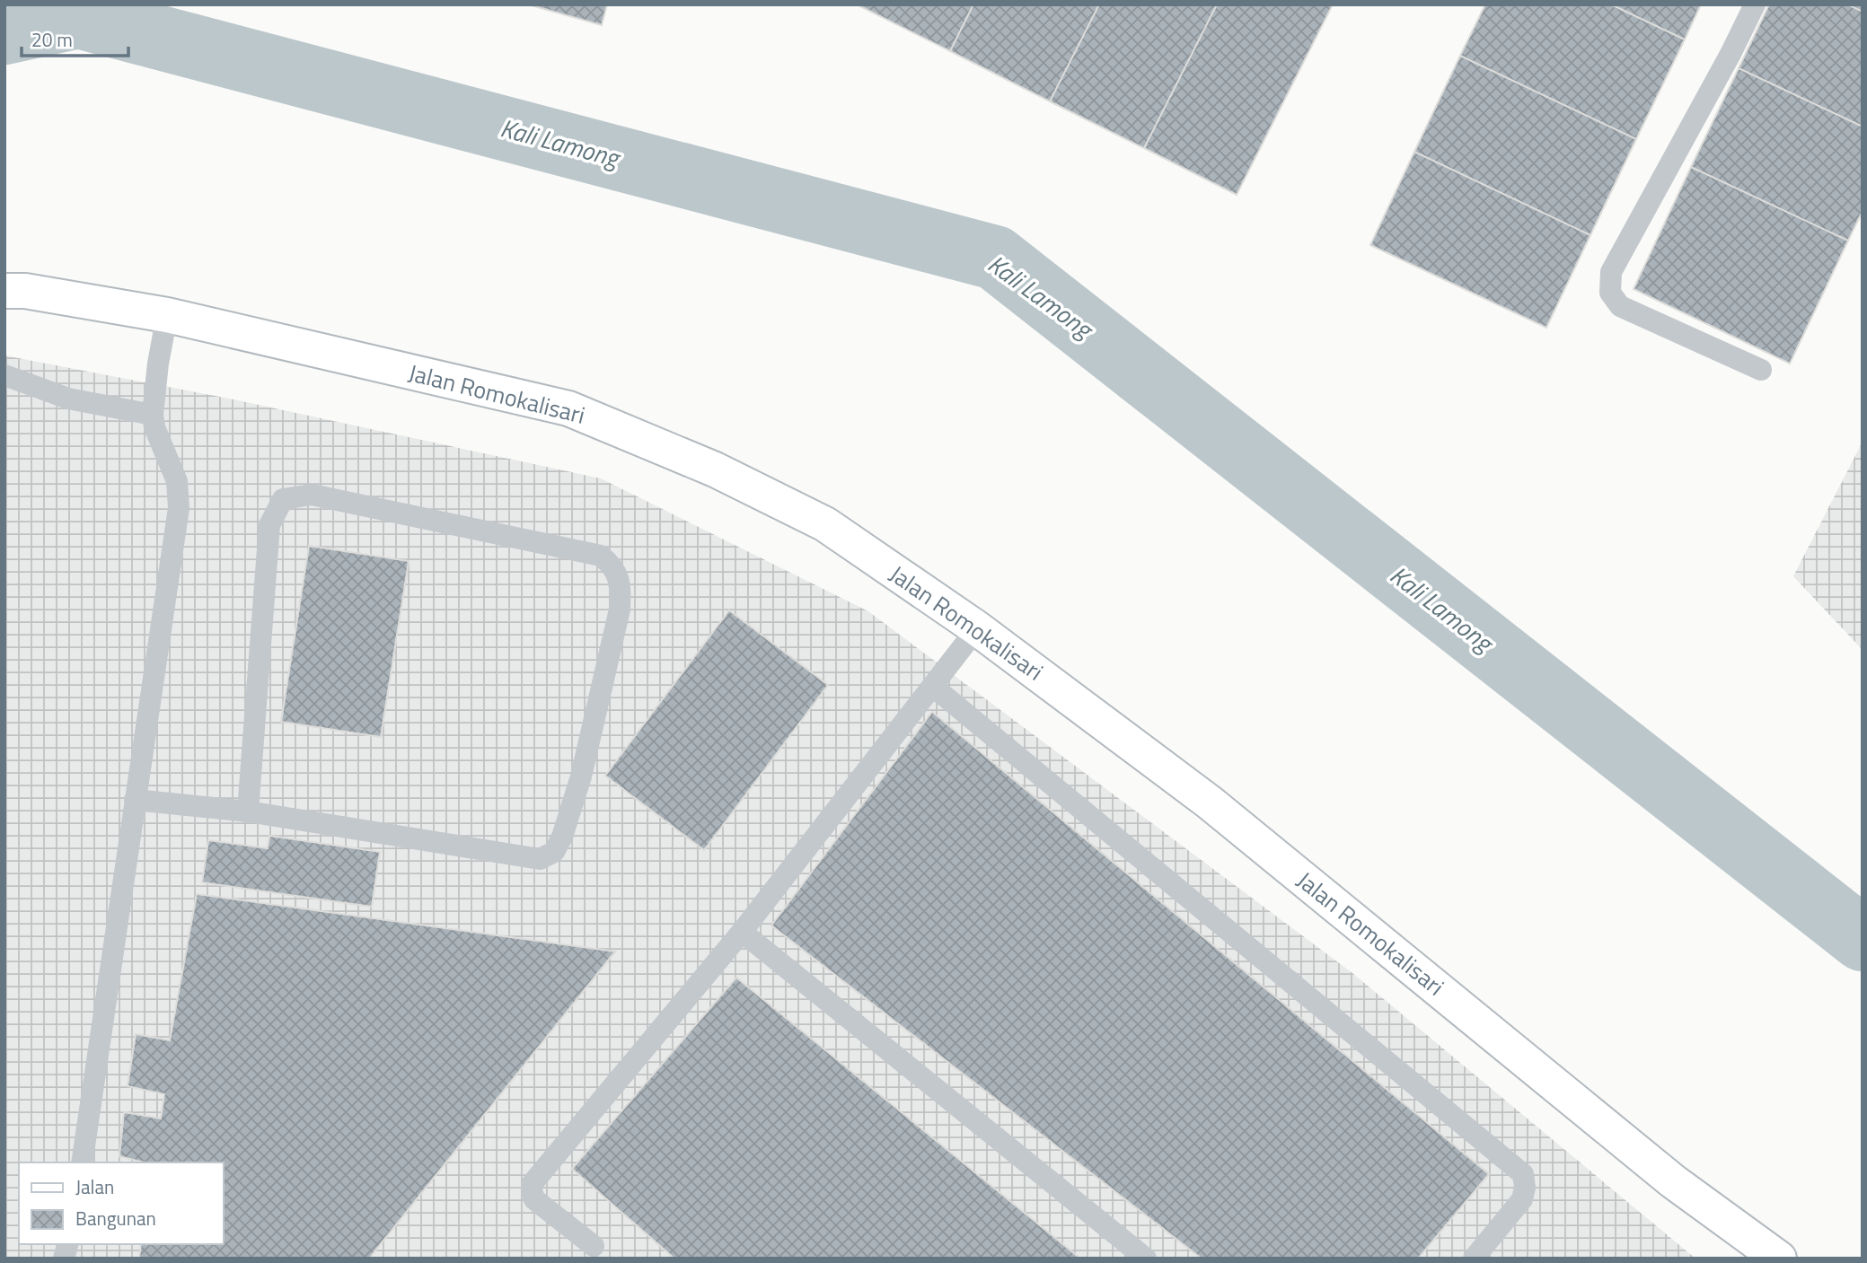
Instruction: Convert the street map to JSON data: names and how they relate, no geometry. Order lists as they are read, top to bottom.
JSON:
{
  "streets": {
    "street": ["Jalan Romokalisari"]
  },
  "water": ["Kali Lamong"],
  "legend": ["Jalan", "Bangunan"],
  "scale_bar": "20 m"
}
